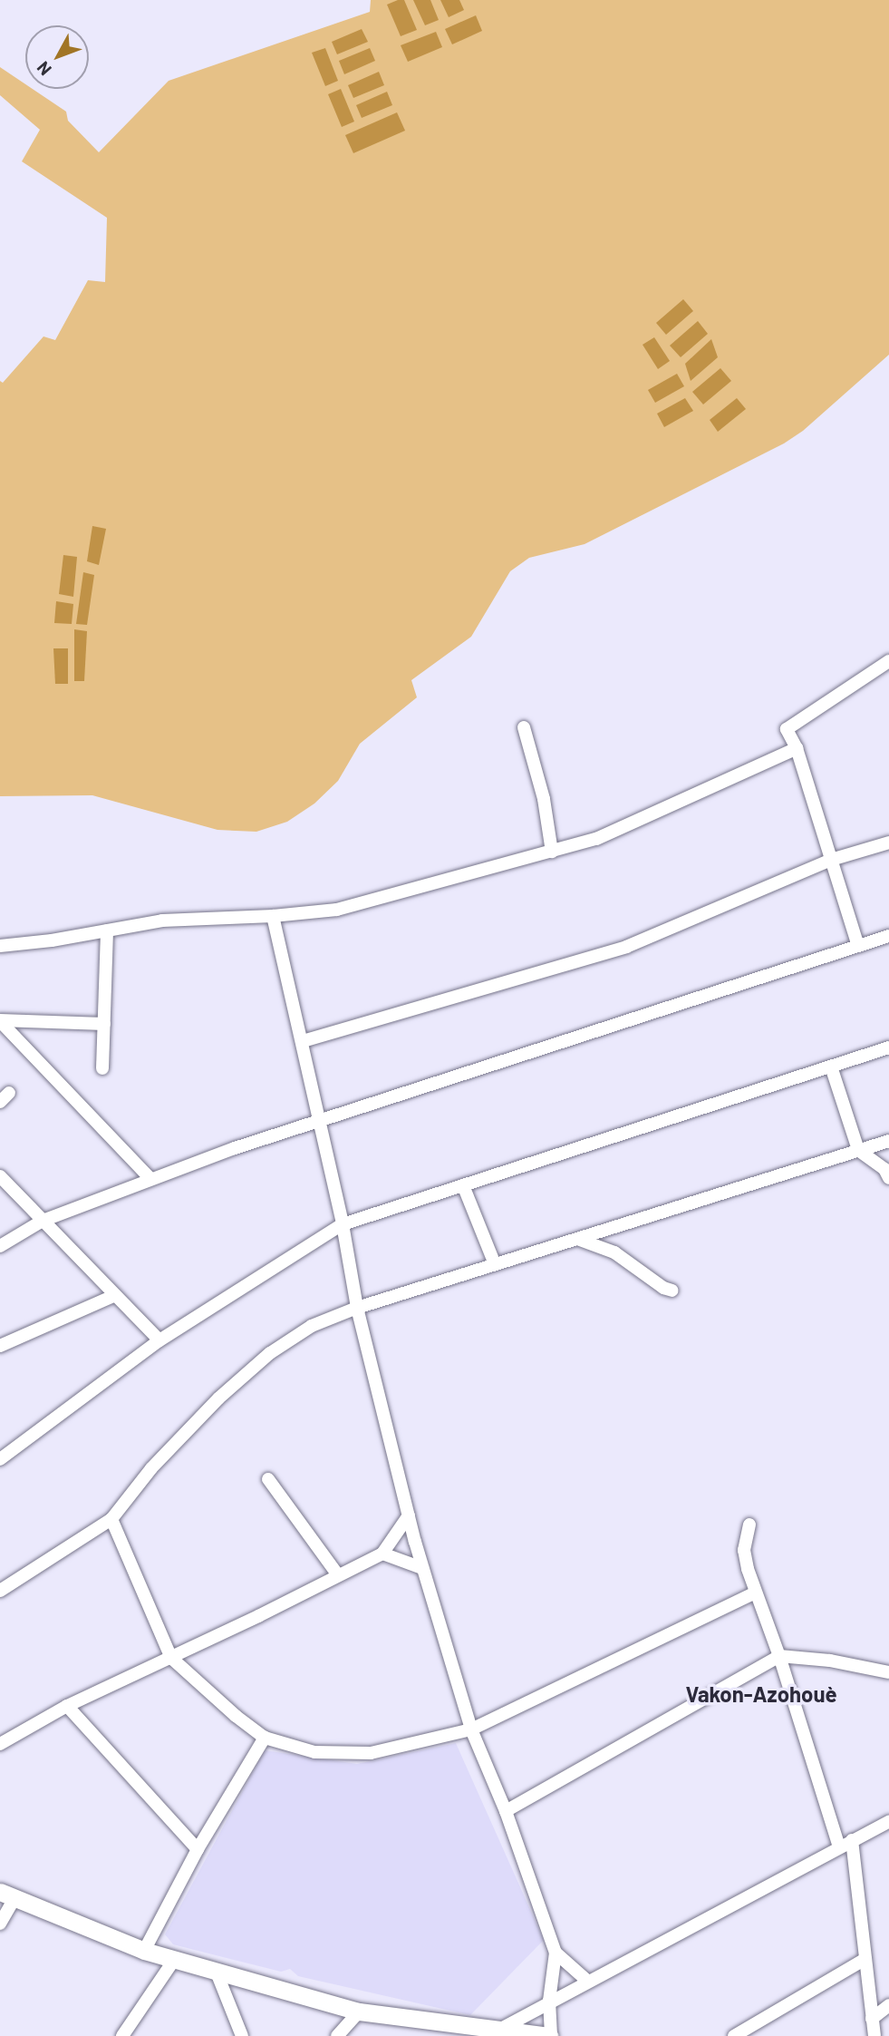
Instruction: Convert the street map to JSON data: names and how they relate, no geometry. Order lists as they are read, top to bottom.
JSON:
{
  "districts": ["Vakon-Azohouè"],
  "north": "bottom left"
}
